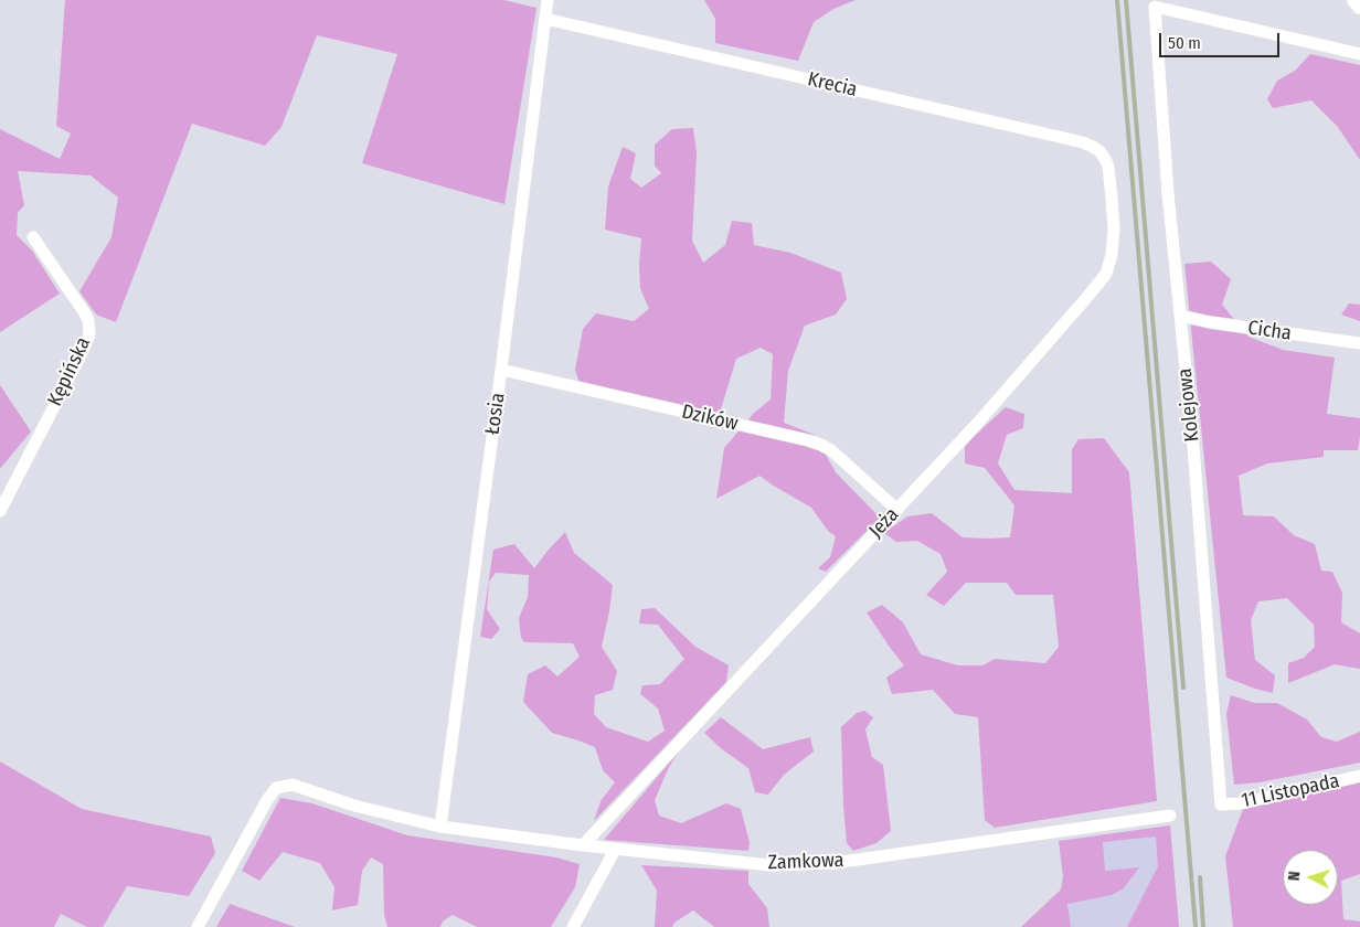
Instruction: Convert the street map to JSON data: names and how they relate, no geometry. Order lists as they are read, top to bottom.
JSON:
{
  "streets": {
    "street": [
      "Krecia",
      "Cicha",
      "Kępińska",
      "Kolejowa",
      "Łosia",
      "Dzików",
      "Jeża",
      "11 Listopada",
      "Zamkowa"
    ]
  },
  "crossings": [
    ["Krecia", "Łosia"],
    ["Krecia", "Jeża"],
    ["Cicha", "Kolejowa"],
    ["Kolejowa", "11 Listopada"],
    ["Łosia", "Dzików"],
    ["Łosia", "Zamkowa"],
    ["Dzików", "Jeża"],
    ["Jeża", "Zamkowa"]
  ],
  "scale_bar": "50 m",
  "north": "left"
}
